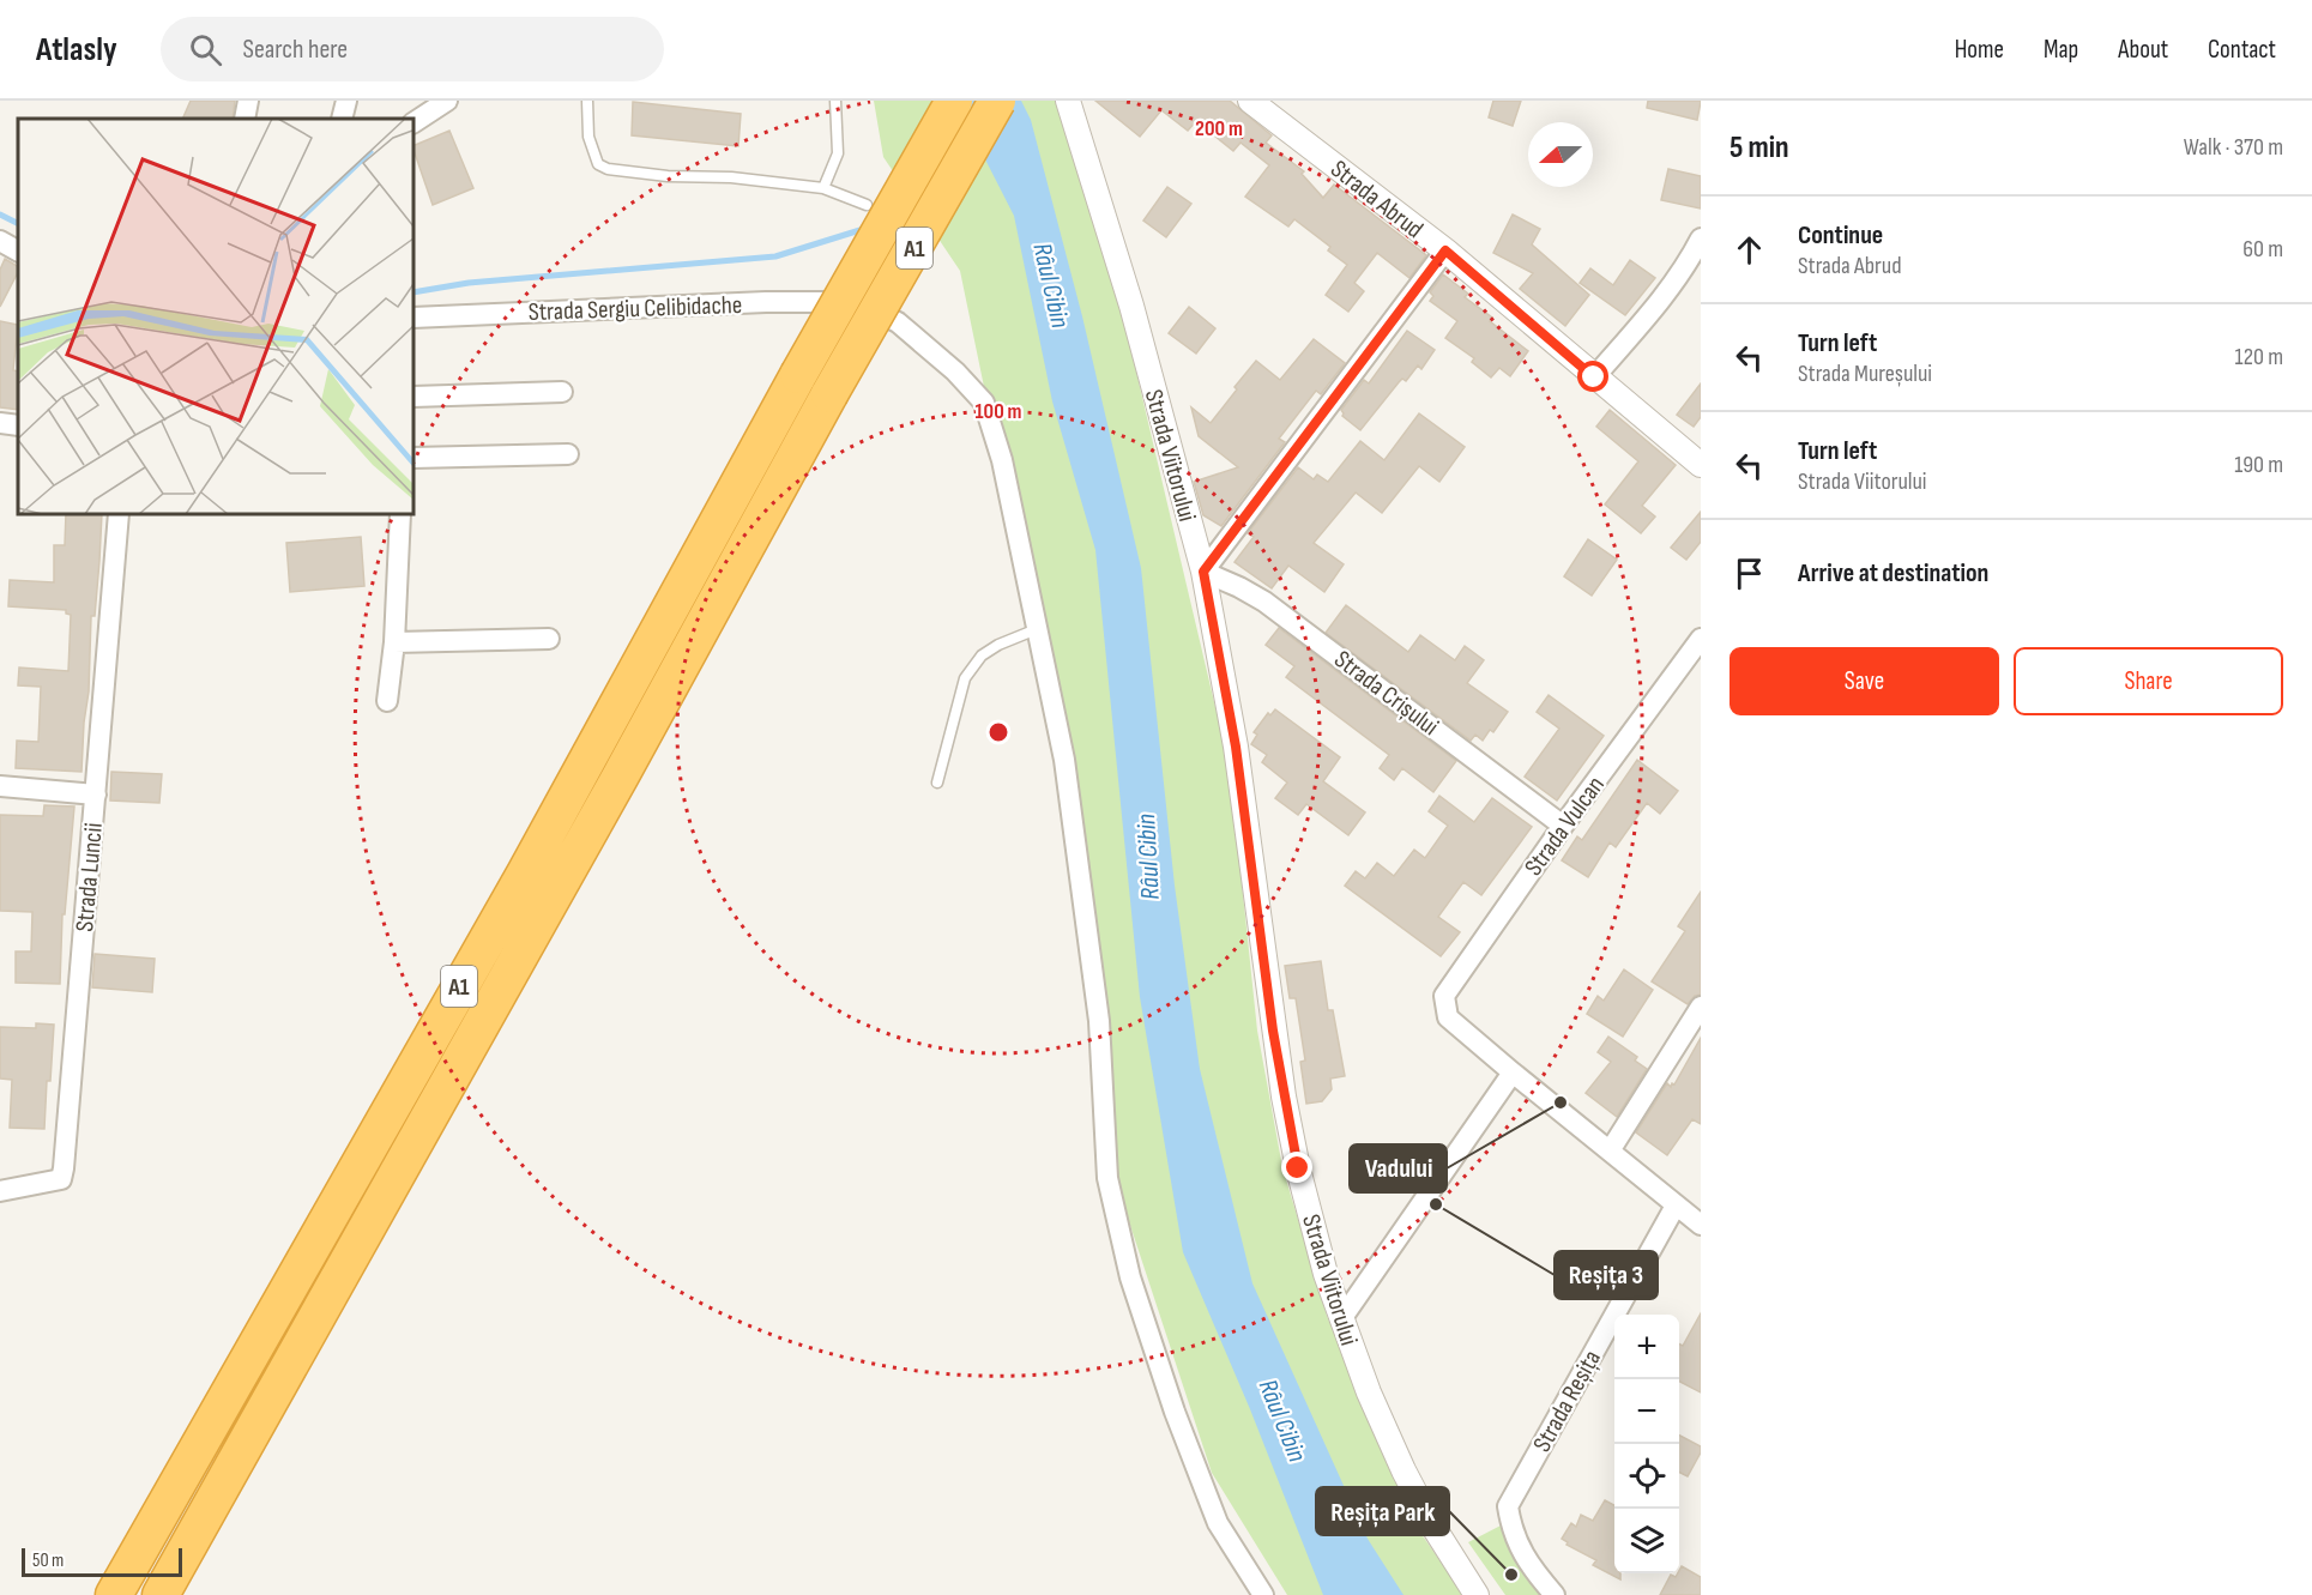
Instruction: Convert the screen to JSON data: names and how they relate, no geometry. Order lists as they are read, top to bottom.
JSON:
{
  "streets": {
    "highway": ["A1"],
    "street": [
      "Strada Abrud",
      "Strada Sergiu Celibidache",
      "Strada Viitorului",
      "Strada Crișului",
      "Strada Vulcan",
      "Strada Luncii",
      "Strada Reșița"
    ]
  },
  "crossings": [
    ["Strada Viitorului", "Strada Crișului"],
    ["Strada Crișului", "Strada Vulcan"]
  ],
  "water": ["Râul Cibin"],
  "places": ["Vadului", "Reșița 3", "Reșița Park"],
  "scale_bar": "50 m",
  "north": "left",
  "page": {
    "header": "Atlasly",
    "search": "Search here",
    "nav": [
      "Home",
      "Map",
      "About",
      "Contact"
    ],
    "heading": ["5 min", "Walk · 370 m"],
    "list": [
      ["Continue", "Strada Abrud", "60 m"],
      ["Turn left", "Strada Mureșului", "120 m"],
      ["Turn left", "Strada Viitorului", "190 m"],
      "Arrive at destination"
    ],
    "buttons": ["Save", "Share"],
    "map_buttons": ["+", "−"],
    "scale": "50 m"
  },
  "rings": ["200 m", "100 m"]
}
